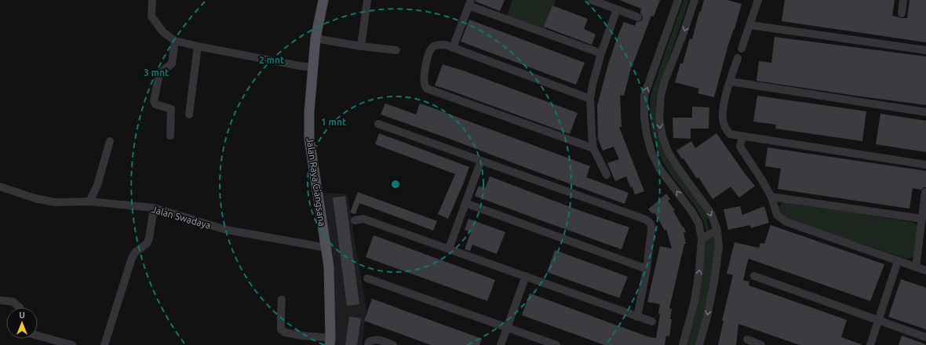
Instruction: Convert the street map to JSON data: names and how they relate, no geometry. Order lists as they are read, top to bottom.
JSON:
{
  "streets": {
    "main road": ["Jalan Raya Ciangsana"],
    "street": ["Jalan Swadaya"]
  },
  "crossings": [
    ["Jalan Raya Ciangsana", "Jalan Swadaya"]
  ],
  "north": "top",
  "rings": ["2 mnt", "3 mnt", "1 mnt"]
}
